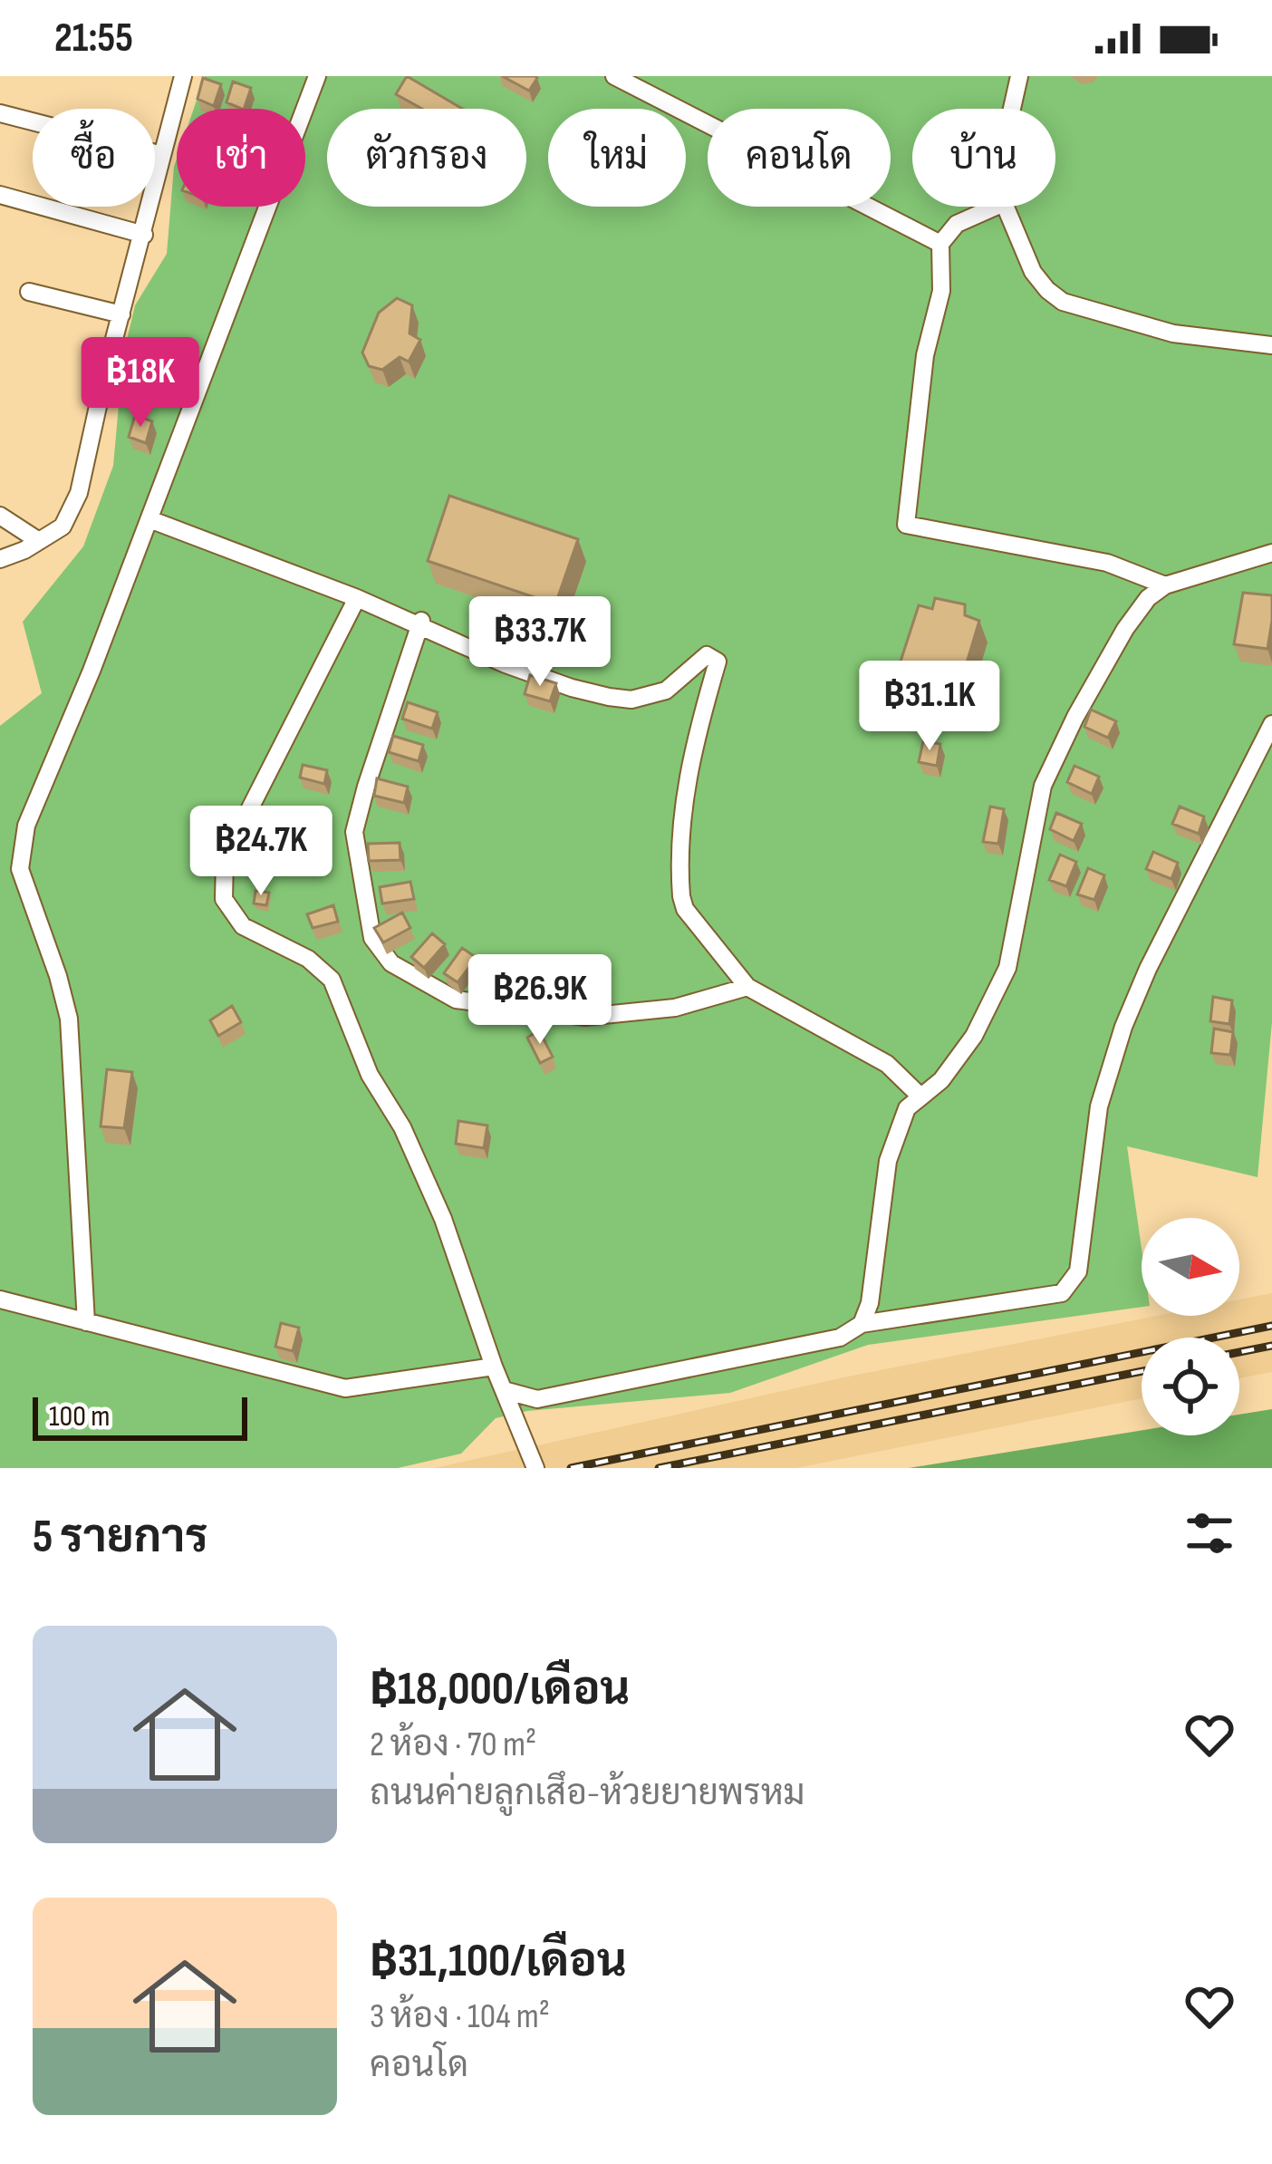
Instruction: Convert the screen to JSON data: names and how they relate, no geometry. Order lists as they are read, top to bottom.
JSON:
{
  "scale_bar": "100 m",
  "north": "right",
  "page": {
    "status": "21:55",
    "chip": [
      "ซื้อ",
      "เช่า",
      "ตัวกรอง",
      "ใหม่",
      "คอนโด",
      "บ้าน"
    ],
    "price": [
      "฿18K",
      "฿33.7K",
      "฿31.1K",
      "฿24.7K",
      "฿26.9K"
    ],
    "scale": "100 m",
    "heading": "5 รายการ",
    "list": [
      {
        "name": "฿18,000/เดือน",
        "note": "2 ห้อง · 70 m² · ถนนค่ายลูกเสึอ-ห้วยยายพรหม"
      },
      {
        "name": "฿31,100/เดือน",
        "note": "3 ห้อง · 104 m² · คอนโด"
      }
    ]
  }
}
